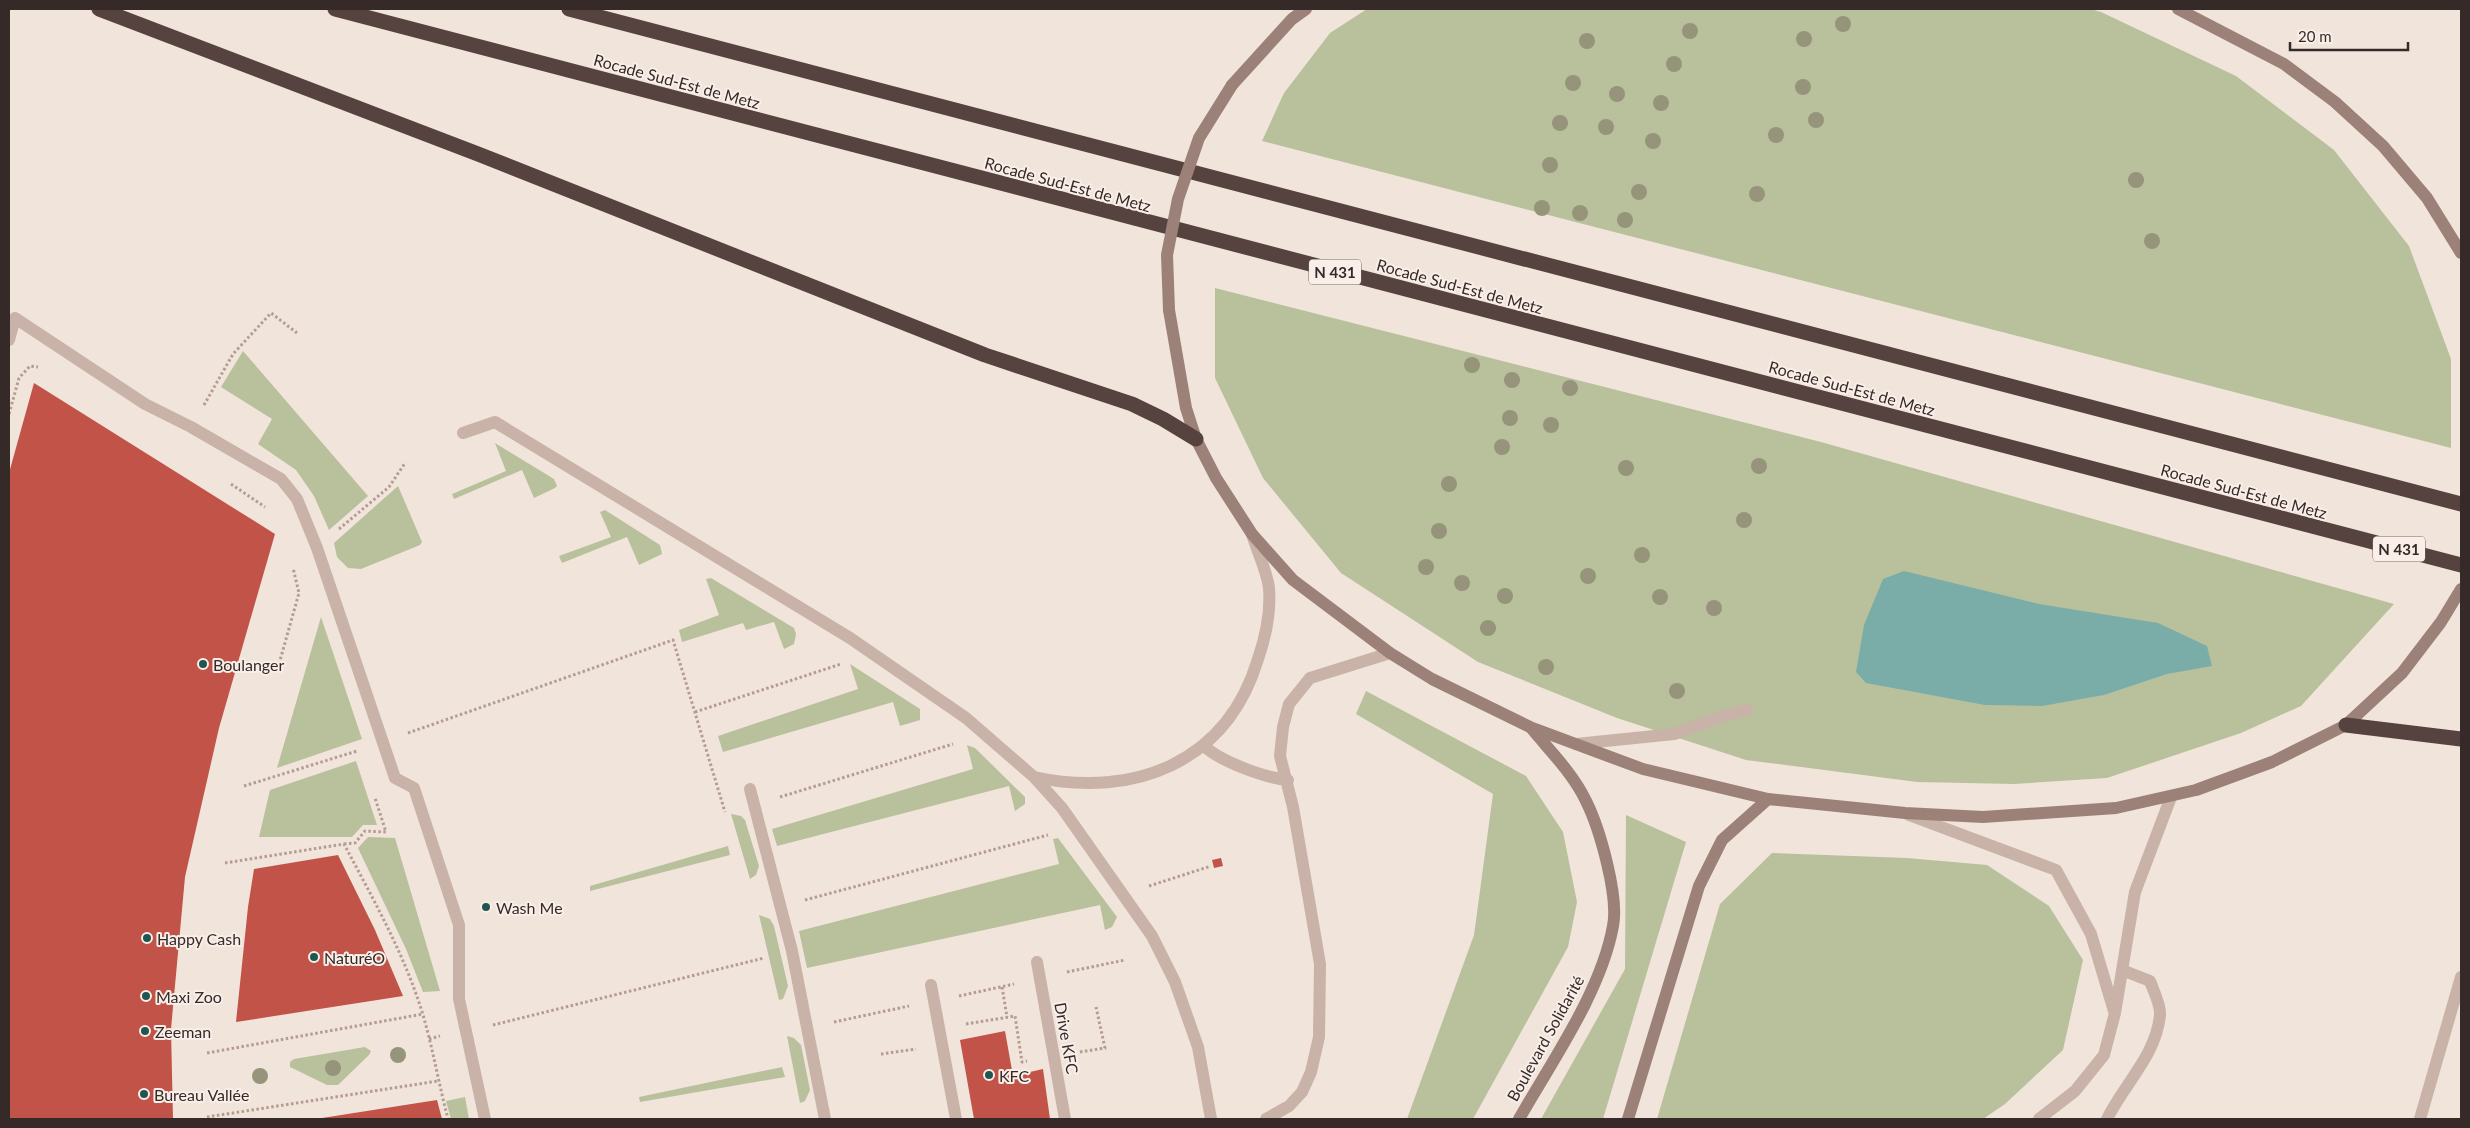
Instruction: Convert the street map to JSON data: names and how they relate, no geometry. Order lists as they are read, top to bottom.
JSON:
{
  "streets": {
    "highway": ["Rocade Sud-Est de Metz", "N 431"],
    "main road": ["Boulevard Solidarité"],
    "lane": ["Drive KFC"]
  },
  "places": [
    "Boulanger",
    "Wash Me",
    "Happy Cash",
    "NaturéO",
    "Maxi Zoo",
    "Zeeman",
    "KFC",
    "Bureau Vallée"
  ],
  "scale_bar": "20 m"
}
